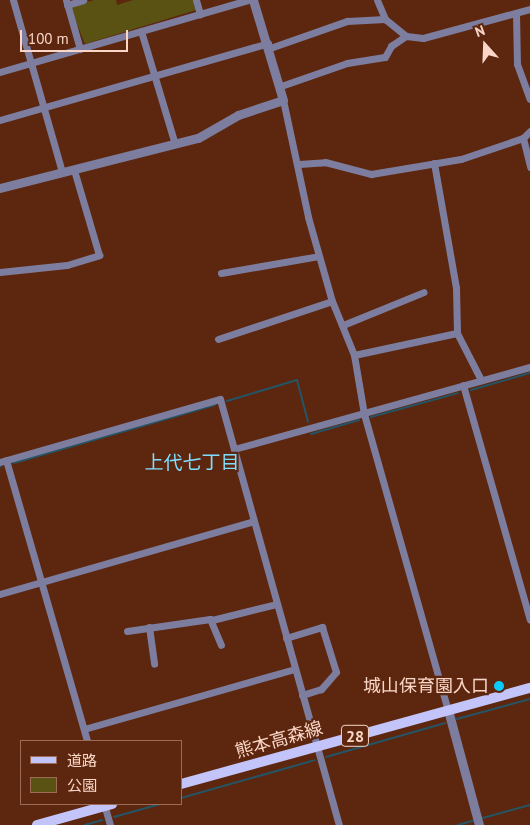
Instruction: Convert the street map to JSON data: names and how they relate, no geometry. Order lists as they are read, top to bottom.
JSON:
{
  "streets": {
    "main road": ["28", "熊本高森線"]
  },
  "districts": ["上代七丁目"],
  "places": ["城山保育園入口"],
  "legend": ["道路", "公園"],
  "scale_bar": "100 m",
  "north": "top"
}
